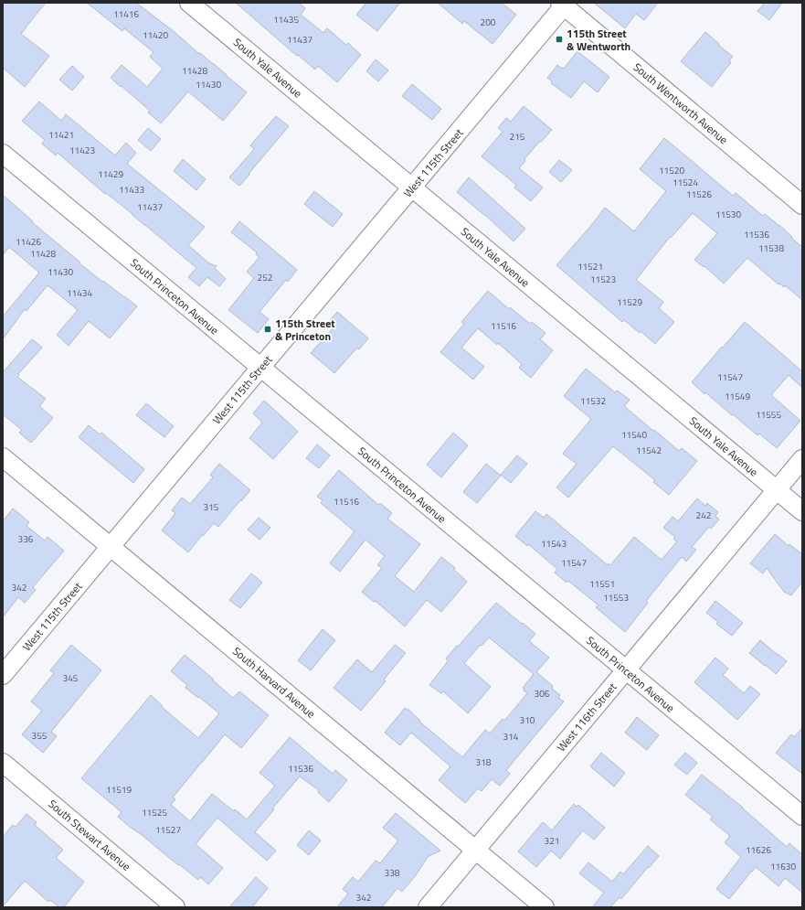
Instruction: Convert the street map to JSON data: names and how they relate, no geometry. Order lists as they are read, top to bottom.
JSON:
{
  "streets": {
    "street": [
      "South Yale Avenue",
      "South Wentworth Avenue",
      "West 115th Street",
      "South Princeton Avenue",
      "South Harvard Avenue",
      "West 116th Street",
      "South Stewart Avenue"
    ]
  },
  "crossings": [
    ["South Yale Avenue", "West 115th Street"],
    ["South Yale Avenue", "West 116th Street"],
    ["South Wentworth Avenue", "West 115th Street"],
    ["West 115th Street", "South Princeton Avenue"],
    ["West 115th Street", "South Harvard Avenue"],
    ["South Princeton Avenue", "West 116th Street"],
    ["South Harvard Avenue", "West 116th Street"]
  ],
  "places": {
    "transit": ["115th Street & Wentworth", "115th Street & Princeton"]
  },
  "house_numbers": [
    "11416",
    "11435",
    "200",
    "11420",
    "11437",
    "11428",
    "11430",
    "11421",
    "215",
    "11423",
    "11520",
    "11429",
    "11524",
    "11433",
    "11526",
    "11437",
    "11530",
    "11536",
    "11426",
    "11538",
    "11428",
    "11521",
    "11430",
    "252",
    "11523",
    "11434",
    "11529",
    "11516",
    "11547",
    "11549",
    "11532",
    "11555",
    "11540",
    "11542",
    "11516",
    "315",
    "242",
    "336",
    "11543",
    "11547",
    "11551",
    "342",
    "11553",
    "345",
    "306",
    "310",
    "355",
    "314",
    "318",
    "11536",
    "11519",
    "11525",
    "11527",
    "321",
    "11626",
    "11630",
    "338",
    "342"
  ]
}
